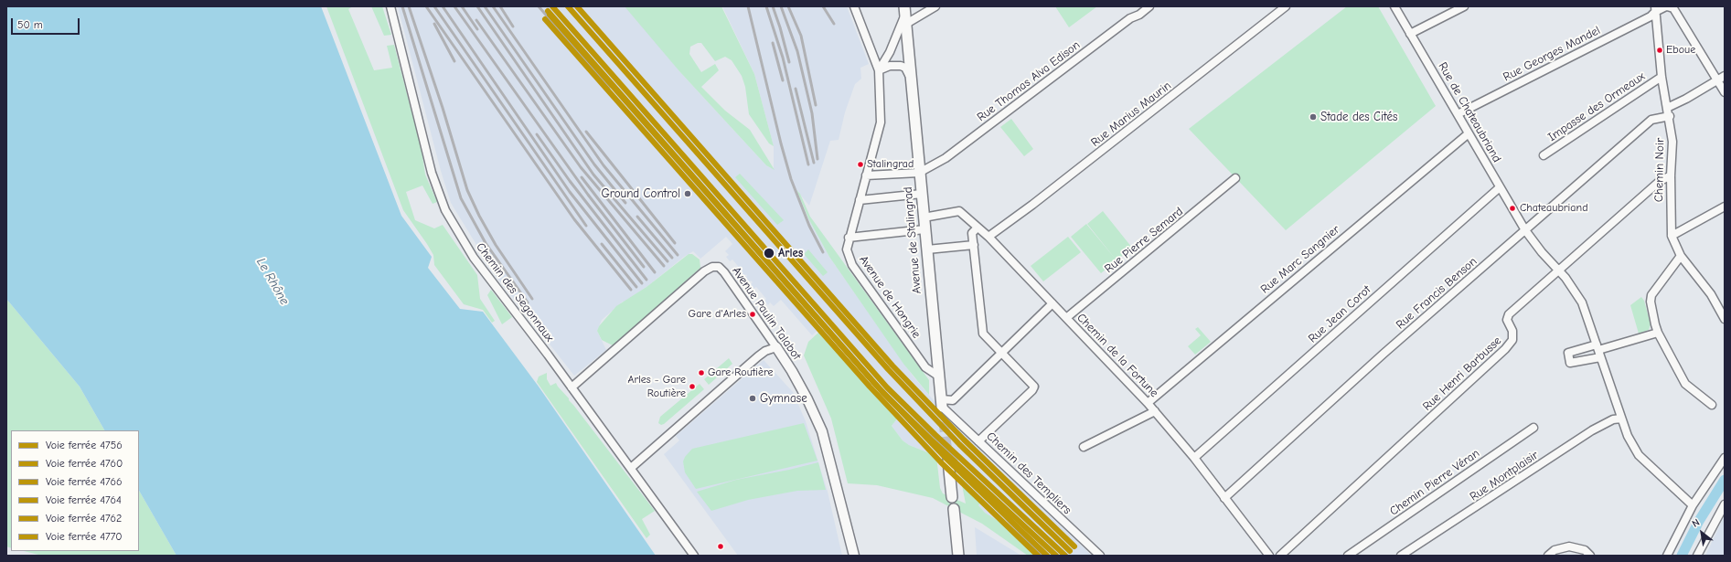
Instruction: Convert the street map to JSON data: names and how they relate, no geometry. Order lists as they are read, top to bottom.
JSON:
{
  "streets": {
    "main road": ["Avenue de Stalingrad"],
    "street": [
      "Rue Georges Mandel",
      "Rue Thomas Alva Edison",
      "Impasse des Ormeaux",
      "Rue de Chateaubriand",
      "Rue Marius Maurin",
      "Chemin Noir",
      "Rue Pierre Semard",
      "Rue Marc Sangnier",
      "Chemin des Segonnaux",
      "Rue Francis Benson",
      "Avenue de Hongrie",
      "Avenue Paulin Talabot",
      "Rue Jean Corot",
      "Chemin de la Fortune",
      "Rue Henri Barbusse",
      "Chemin des Templiers",
      "Rue Montplaisir",
      "Chemin Pierre Véran"
    ]
  },
  "crossings": [
    ["Rue Georges Mandel", "Rue de Chateaubriand"],
    ["Rue Georges Mandel", "Chemin Noir"],
    ["Rue Thomas Alva Edison", "Avenue de Stalingrad"],
    ["Impasse des Ormeaux", "Chemin Noir"],
    ["Rue de Chateaubriand", "Rue Marc Sangnier"],
    ["Rue de Chateaubriand", "Rue Francis Benson"],
    ["Rue de Chateaubriand", "Rue Jean Corot"],
    ["Rue de Chateaubriand", "Rue Henri Barbusse"],
    ["Rue de Chateaubriand", "Rue Montplaisir"],
    ["Rue Marius Maurin", "Chemin de la Fortune"],
    ["Chemin Noir", "Rue Francis Benson"],
    ["Chemin Noir", "Rue Henri Barbusse"],
    ["Avenue de Stalingrad", "Avenue de Hongrie"],
    ["Avenue de Stalingrad", "Chemin de la Fortune"],
    ["Avenue de Stalingrad", "Chemin des Templiers"],
    ["Rue Pierre Semard", "Chemin de la Fortune"],
    ["Rue Marc Sangnier", "Chemin de la Fortune"],
    ["Chemin des Segonnaux", "Avenue Paulin Talabot"],
    ["Rue Francis Benson", "Chemin de la Fortune"],
    ["Rue Jean Corot", "Chemin de la Fortune"]
  ],
  "water": ["Le Rhône"],
  "places": [
    "Eboue",
    "Stade des Cités",
    "Stalingrad",
    "Ground Control",
    "Chateaubriand",
    "Arles",
    "Gare d'Arles",
    "Gare Routière",
    "Arles - Gare Routière",
    "Gymnase"
  ],
  "lines": [
    "rail line 4756",
    "rail line 4766",
    "rail line 4762",
    "rail line 4760",
    "rail line 4764",
    "rail line 4770"
  ],
  "legend": [
    "Voie ferrée 4756",
    "Voie ferrée 4760",
    "Voie ferrée 4766",
    "Voie ferrée 4764",
    "Voie ferrée 4762",
    "Voie ferrée 4770"
  ],
  "scale_bar": "50 m",
  "north": "top left"
}
